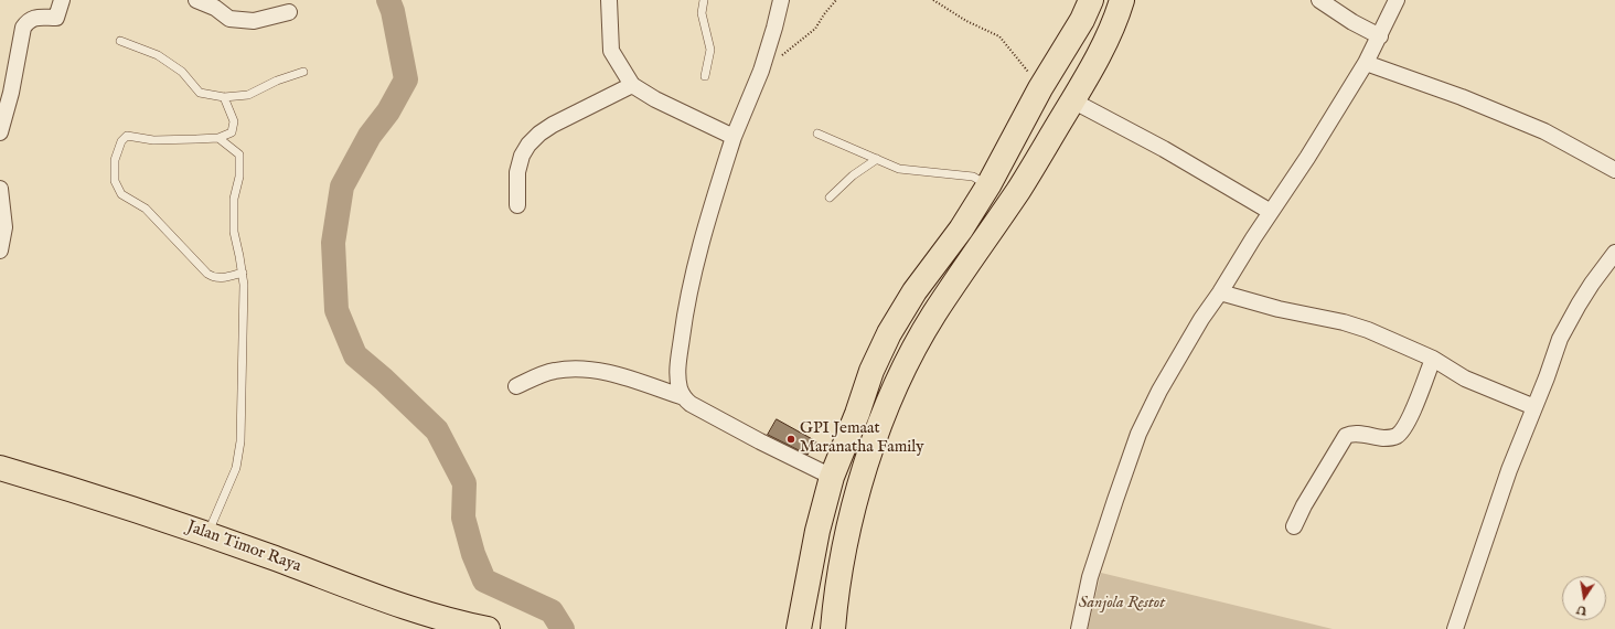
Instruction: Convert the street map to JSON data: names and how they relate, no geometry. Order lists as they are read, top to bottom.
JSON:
{
  "streets": {
    "highway": ["Jalan Timor Raya"]
  },
  "parks": ["Sanjola Restot"],
  "places": ["GPI Jemaat Maranatha Family"],
  "north": "bottom"
}
